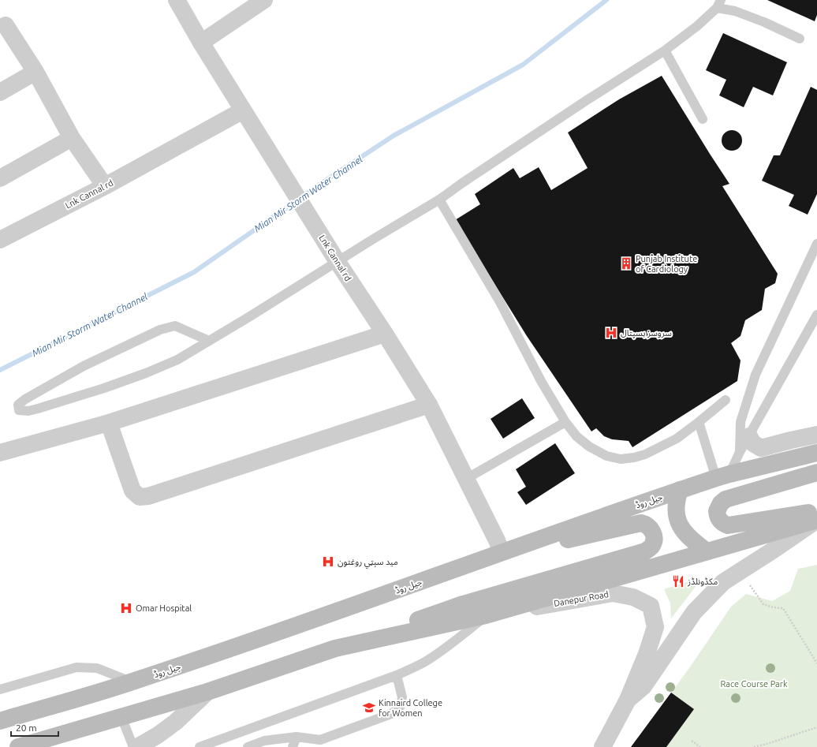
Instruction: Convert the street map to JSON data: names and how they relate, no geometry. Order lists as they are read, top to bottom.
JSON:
{
  "streets": {
    "main road": ["جیل روڈ"],
    "street": ["Lnk Cannal rd", "Danepur Road"]
  },
  "crossings": [
    ["Lnk Cannal rd", "جیل روڈ"]
  ],
  "water": ["Mian Mir Storm Water Channel"],
  "parks": ["Race Course Park"],
  "places": {
    "building": ["Punjab Institute of Cardiology"],
    "hospital": ["سروسز ہسپتال", "مید سېټي روغتون", "Omar Hospital"],
    "restaurant": ["مکڈونلڈز"],
    "school or university": ["Kinnaird College for Women"]
  },
  "scale_bar": "20 m"
}
